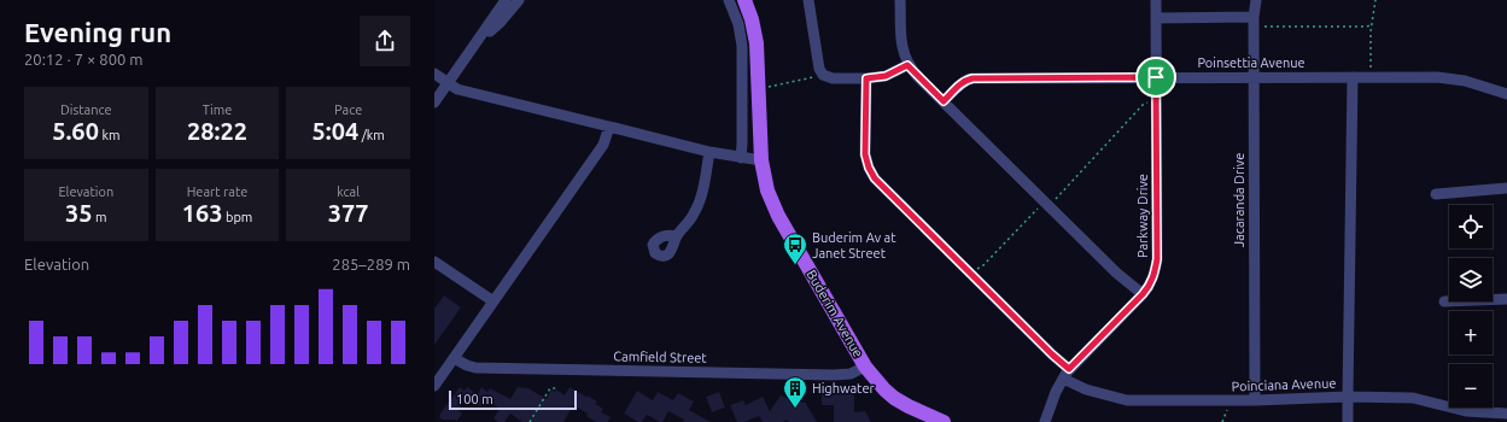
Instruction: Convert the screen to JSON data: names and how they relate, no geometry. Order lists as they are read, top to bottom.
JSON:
{
  "streets": {
    "main road": ["Buderim Avenue"],
    "street": [
      "Poinsettia Avenue",
      "Jacaranda Drive",
      "Parkway Drive",
      "Camfield Street",
      "Poinciana Avenue"
    ]
  },
  "crossings": [
    ["Poinsettia Avenue", "Jacaranda Drive"],
    ["Poinsettia Avenue", "Parkway Drive"],
    ["Jacaranda Drive", "Poinciana Avenue"],
    ["Parkway Drive", "Poinciana Avenue"],
    ["Buderim Avenue", "Camfield Street"]
  ],
  "places": {
    "bus stop": ["Buderim Av at Janet Street"],
    "building": ["Highwater"]
  },
  "scale_bar": "100 m",
  "page": {
    "heading": ["Evening run", "20:12 · 7 × 800 m"],
    "stats": [
      ["Distance", "5.60 km"],
      ["Time", "28:22"],
      ["Pace", "5:04 /km"],
      ["Elevation", "35 m"],
      ["Heart rate", "163 bpm"],
      ["kcal", "377"]
    ],
    "map_buttons": ["+", "−"],
    "chart": ["Elevation", "285–289 m"],
    "scale": "100 m"
  }
}
